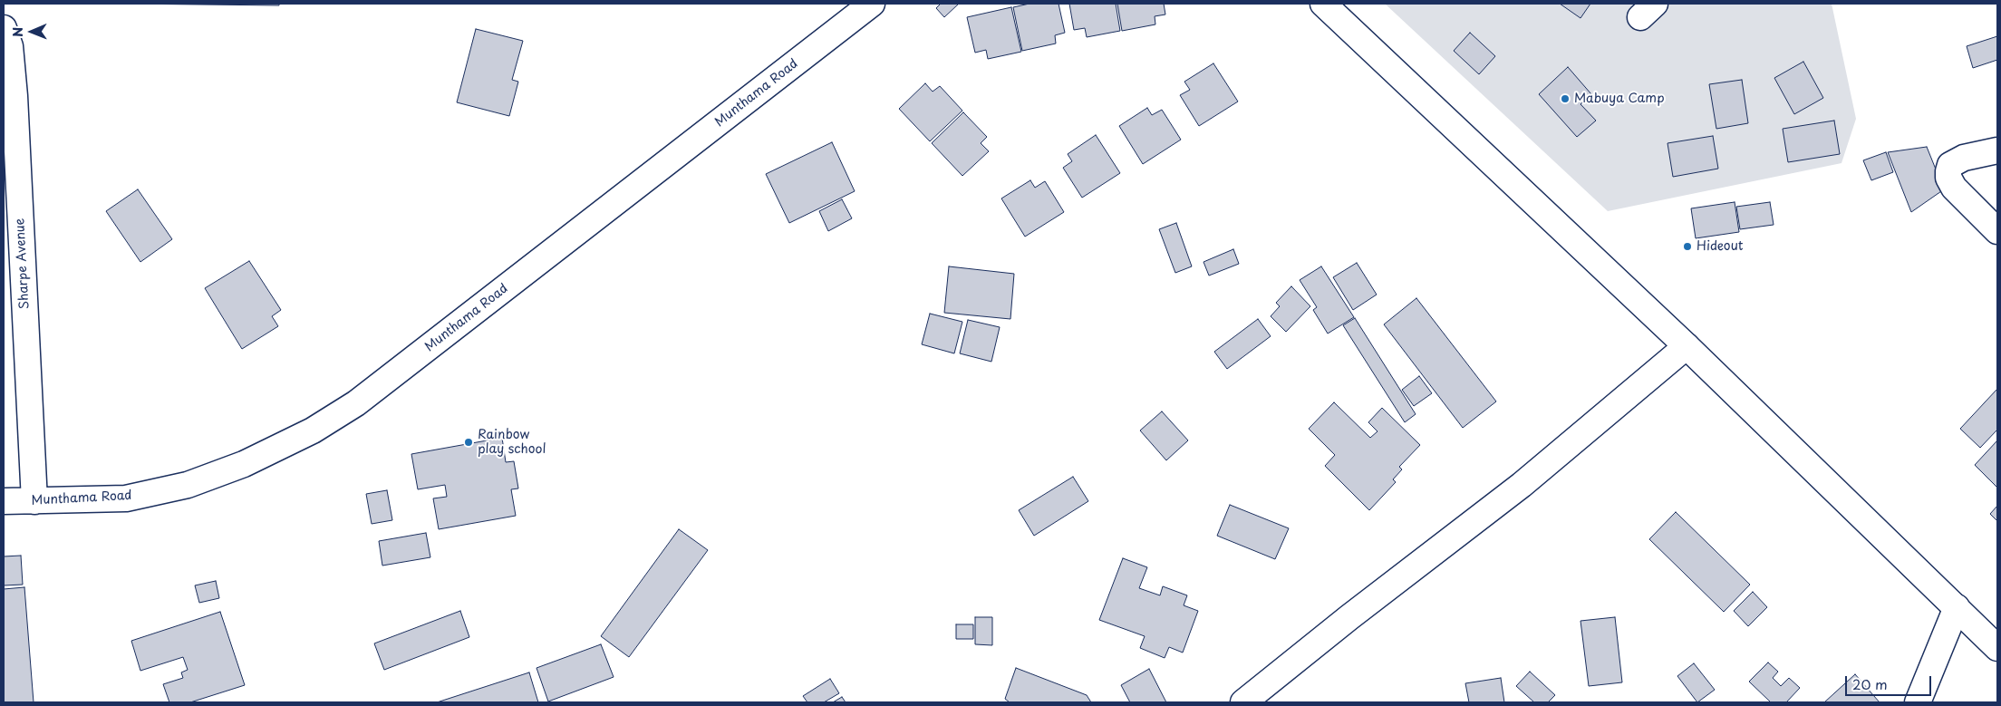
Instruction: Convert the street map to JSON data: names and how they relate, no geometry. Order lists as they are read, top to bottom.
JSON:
{
  "streets": {
    "street": ["Munthama Road", "Sharpe Avenue"]
  },
  "crossings": [
    ["Munthama Road", "Sharpe Avenue"]
  ],
  "places": ["Mabuya Camp", "Hideout", "Rainbow play school"],
  "scale_bar": "20 m",
  "north": "left"
}
